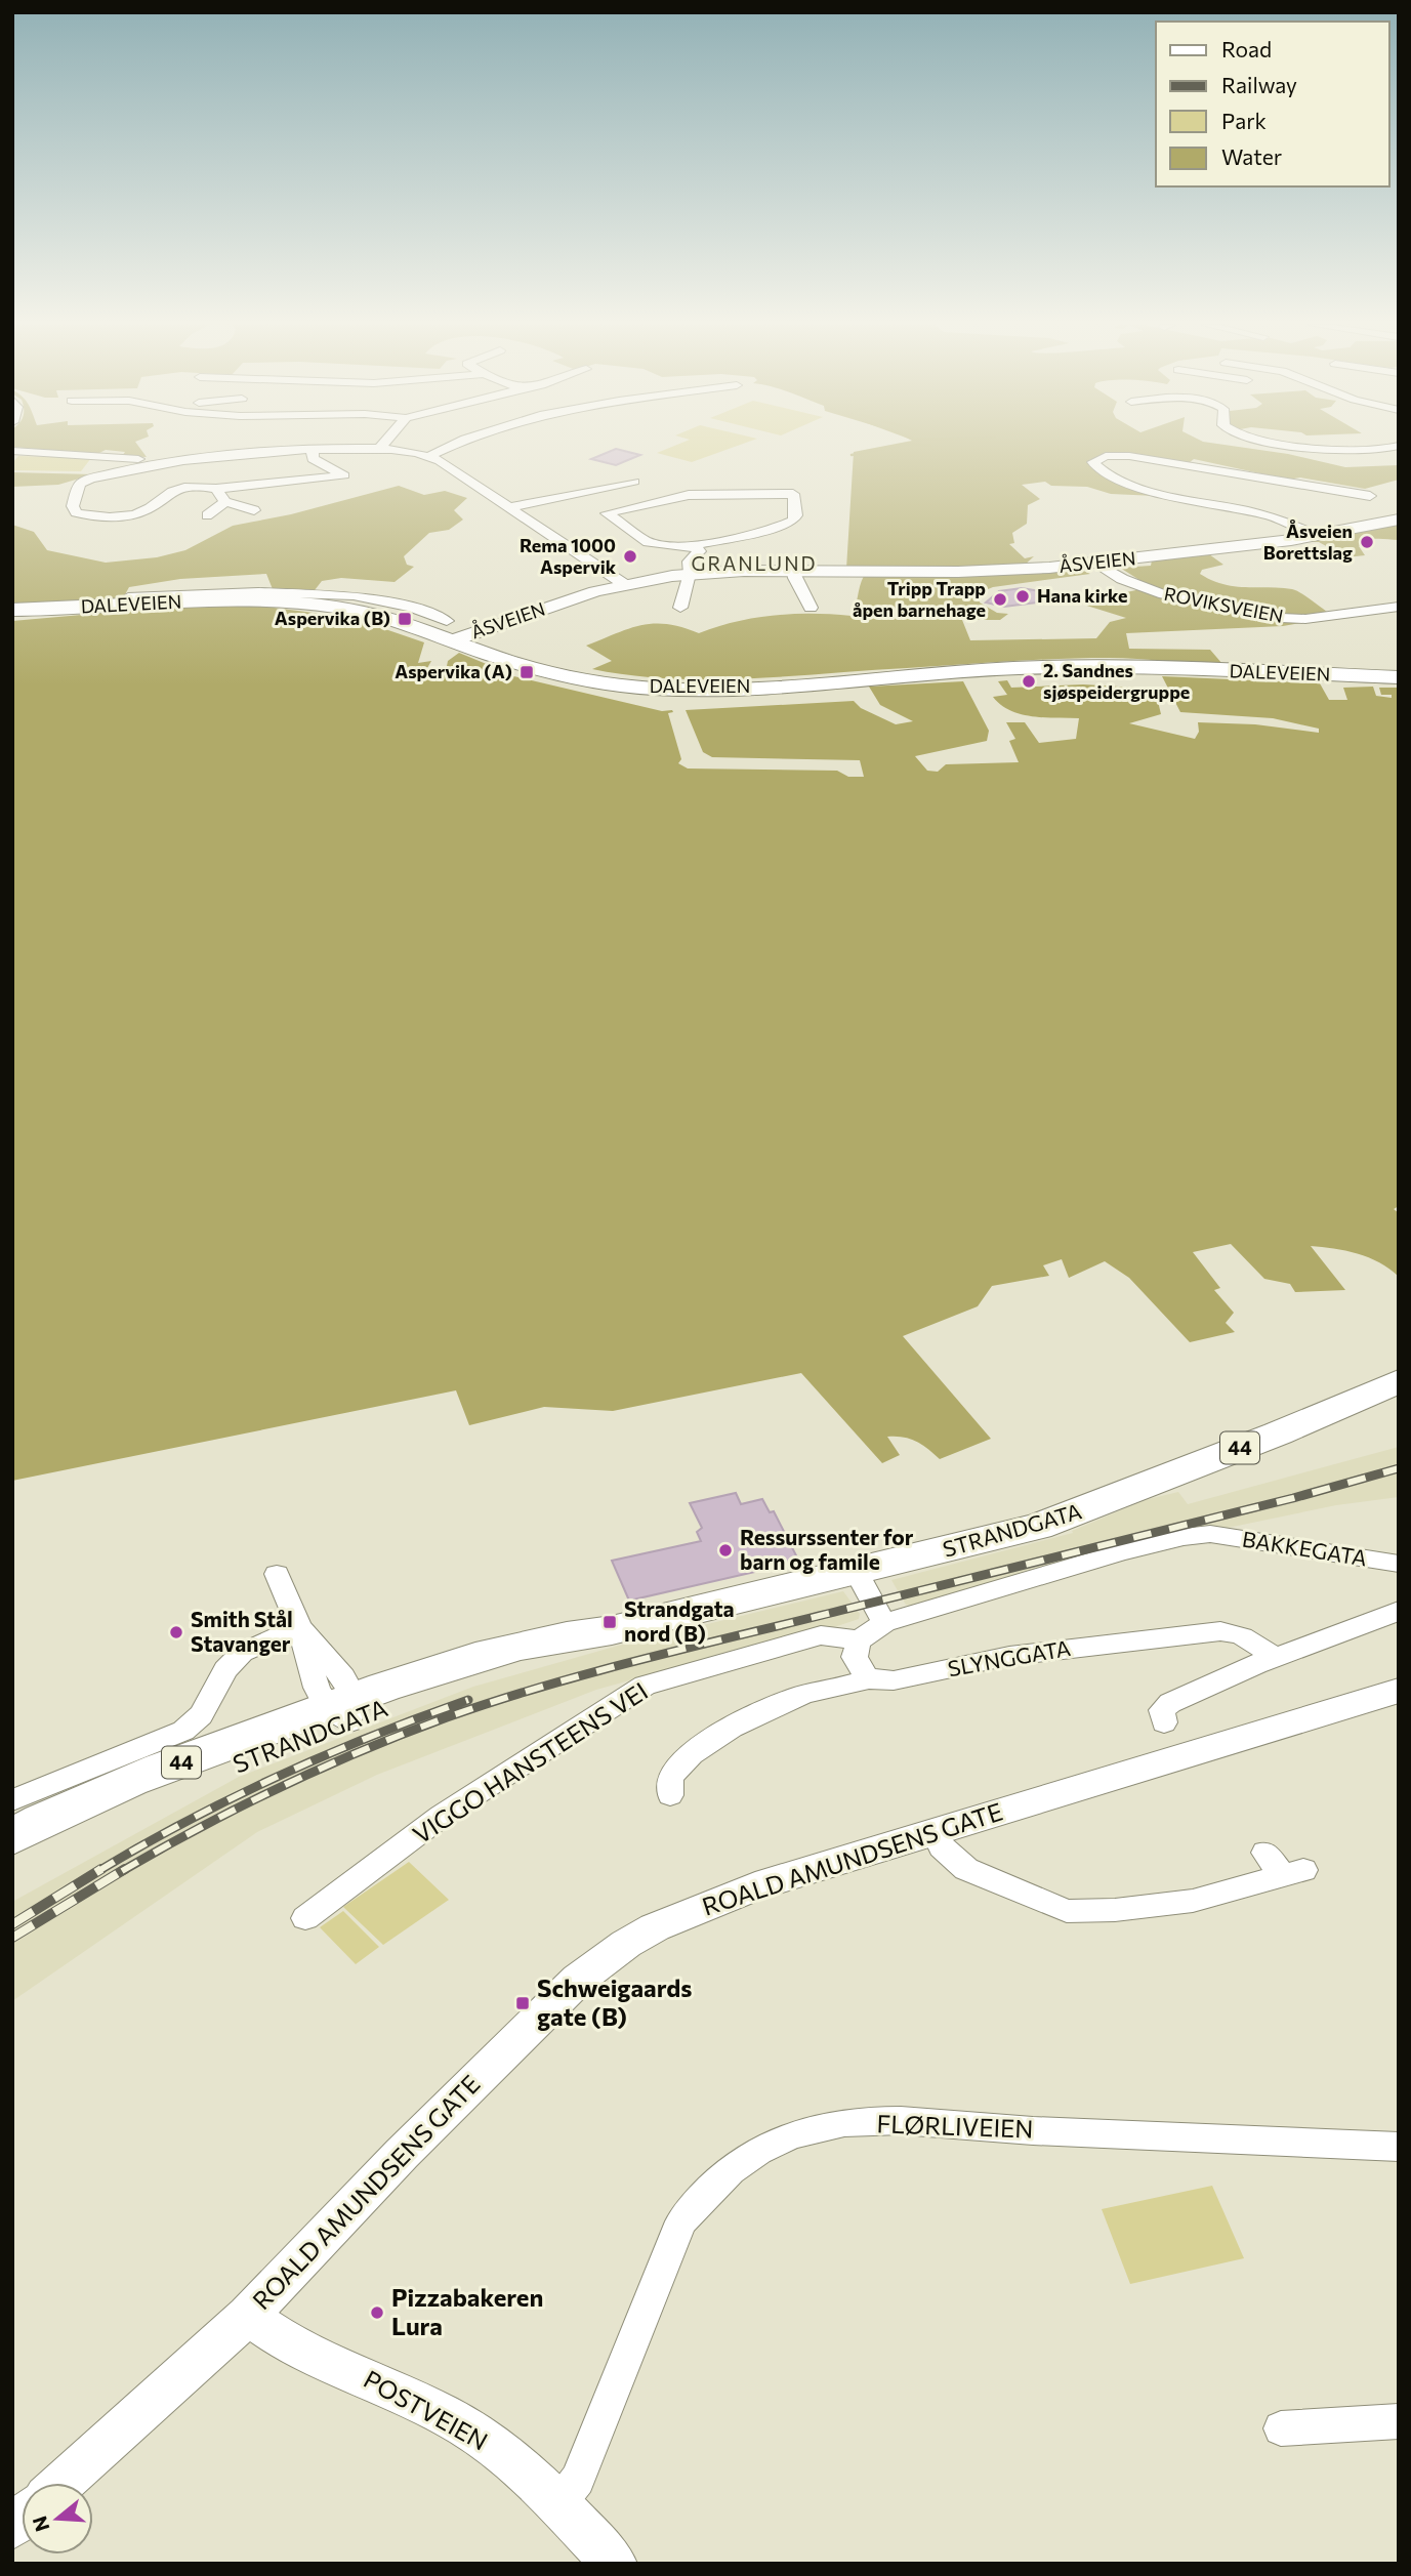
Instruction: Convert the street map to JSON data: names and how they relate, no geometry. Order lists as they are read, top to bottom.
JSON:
{
  "streets": {
    "main road": ["DALEVEIEN", "44", "STRANDGATA"],
    "street": [
      "ÅSVEIEN",
      "ROVIKSVEIEN",
      "BAKKEGATA",
      "SLYNGGATA",
      "VIGGO HANSTEENS VEI",
      "ROALD AMUNDSENS GATE",
      "FLØRLIVEIEN",
      "POSTVEIEN"
    ]
  },
  "crossings": [
    ["ÅSVEIEN", "DALEVEIEN"],
    ["ÅSVEIEN", "ROVIKSVEIEN"],
    ["ROALD AMUNDSENS GATE", "POSTVEIEN"],
    ["FLØRLIVEIEN", "POSTVEIEN"]
  ],
  "districts": ["GRANLUND"],
  "places": {
    "other": [
      "Åsveien Borettslag",
      "Rema 1000 Aspervik",
      "Hana kirke",
      "Tripp Trapp åpen barnehage",
      "2. Sandnes sjøspeidergruppe",
      "Ressurssenter for barn og famile",
      "Smith Stål Stavanger",
      "Pizzabakeren Lura"
    ],
    "transit": [
      "Aspervika (B)",
      "Aspervika (A)",
      "Strandgata nord (B)",
      "Schweigaards gate (B)"
    ]
  },
  "legend": [
    "Road",
    "Railway",
    "Park",
    "Water"
  ],
  "north": "left"
}
